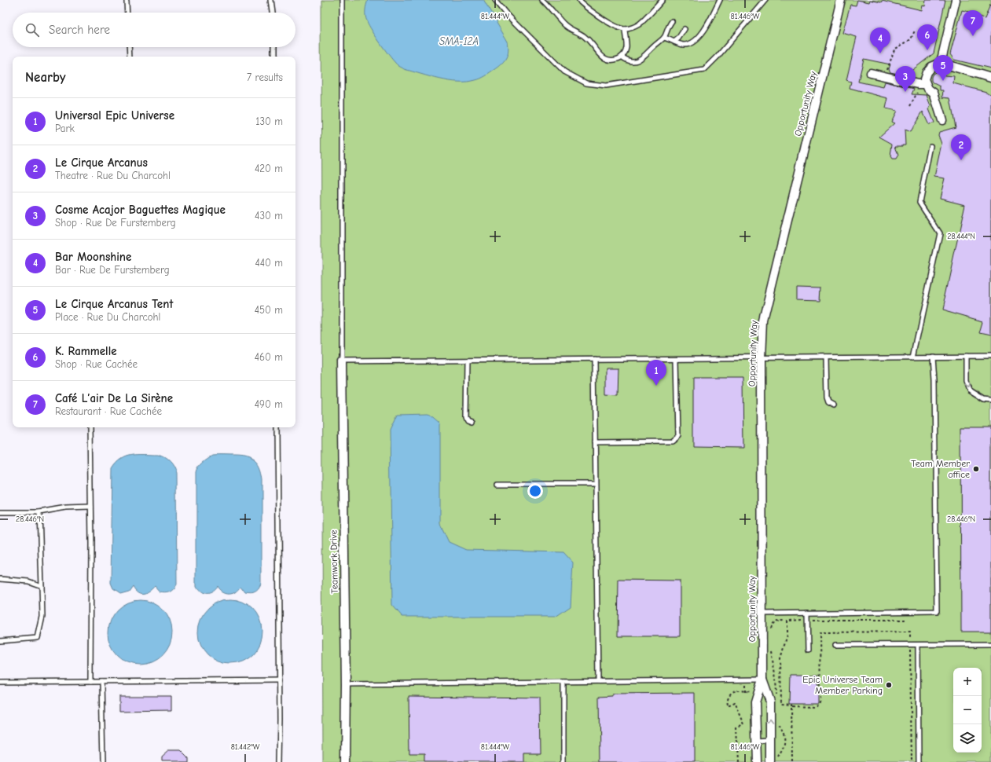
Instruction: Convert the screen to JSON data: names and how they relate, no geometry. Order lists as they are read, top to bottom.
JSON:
{
  "streets": {
    "street": ["Opportunity Way", "Teamwork Drive"]
  },
  "water": ["SMA-12A"],
  "places": ["Team Member office", "Epic Universe Team Member Parking"],
  "page": {
    "pins": [
      "7",
      "6",
      "4",
      "5",
      "3",
      "2",
      "1"
    ],
    "search": "Search here",
    "heading": ["Nearby", "7 results"],
    "list": [
      {
        "mark": "1",
        "name": "Universal Epic Universe",
        "note": "Park",
        "value": "130 m"
      },
      {
        "mark": "2",
        "name": "Le Cirque Arcanus",
        "note": "Theatre · Rue Du Charcohl",
        "value": "420 m"
      },
      {
        "mark": "3",
        "name": "Cosme Acajor Baguettes Magique",
        "note": "Shop · Rue De Furstemberg",
        "value": "430 m"
      },
      {
        "mark": "4",
        "name": "Bar Moonshine",
        "note": "Bar · Rue De Furstemberg",
        "value": "440 m"
      },
      {
        "mark": "5",
        "name": "Le Cirque Arcanus Tent",
        "note": "Place · Rue Du Charcohl",
        "value": "450 m"
      },
      {
        "mark": "6",
        "name": "K. Rammelle",
        "note": "Shop · Rue Cachée",
        "value": "460 m"
      },
      {
        "mark": "7",
        "name": "Café L’air De La Sirène",
        "note": "Restaurant · Rue Cachée",
        "value": "490 m"
      }
    ],
    "map_buttons": ["+", "−"]
  },
  "coordinates": [
    "81.444°W",
    "81.446°W",
    "28.444°N",
    "28.446°N",
    "81.442°W"
  ]
}
